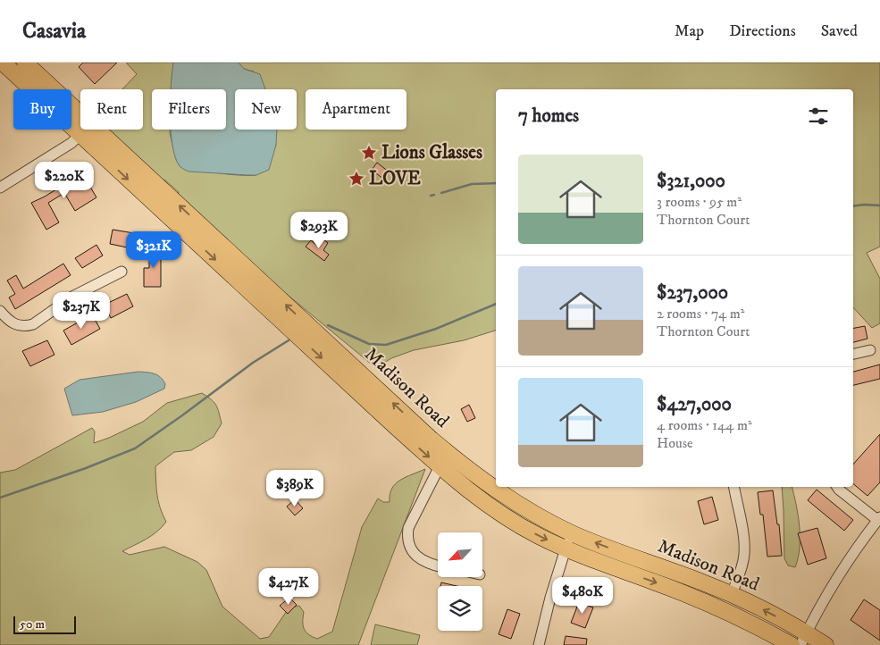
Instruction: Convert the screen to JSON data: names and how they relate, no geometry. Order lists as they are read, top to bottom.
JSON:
{
  "streets": {
    "main road": ["Madison Road"]
  },
  "places": {
    "place": ["Lions Glasses", "LOVE"]
  },
  "scale_bar": "50 m",
  "north": "bottom left",
  "page": {
    "header": "Casavia",
    "nav": ["Map", "Directions", "Saved"],
    "chip": [
      "Buy",
      "Rent",
      "Filters",
      "New",
      "Apartment"
    ],
    "heading": "7 homes",
    "list": [
      {
        "name": "$321,000",
        "note": "3 rooms · 95 m² · Thornton Court"
      },
      {
        "name": "$237,000",
        "note": "2 rooms · 74 m² · Thornton Court"
      },
      {
        "name": "$427,000",
        "note": "4 rooms · 144 m² · House"
      }
    ],
    "price": [
      "$220K",
      "$293K",
      "$321K",
      "$237K",
      "$389K",
      "$427K",
      "$480K"
    ],
    "scale": "50 m"
  }
}
